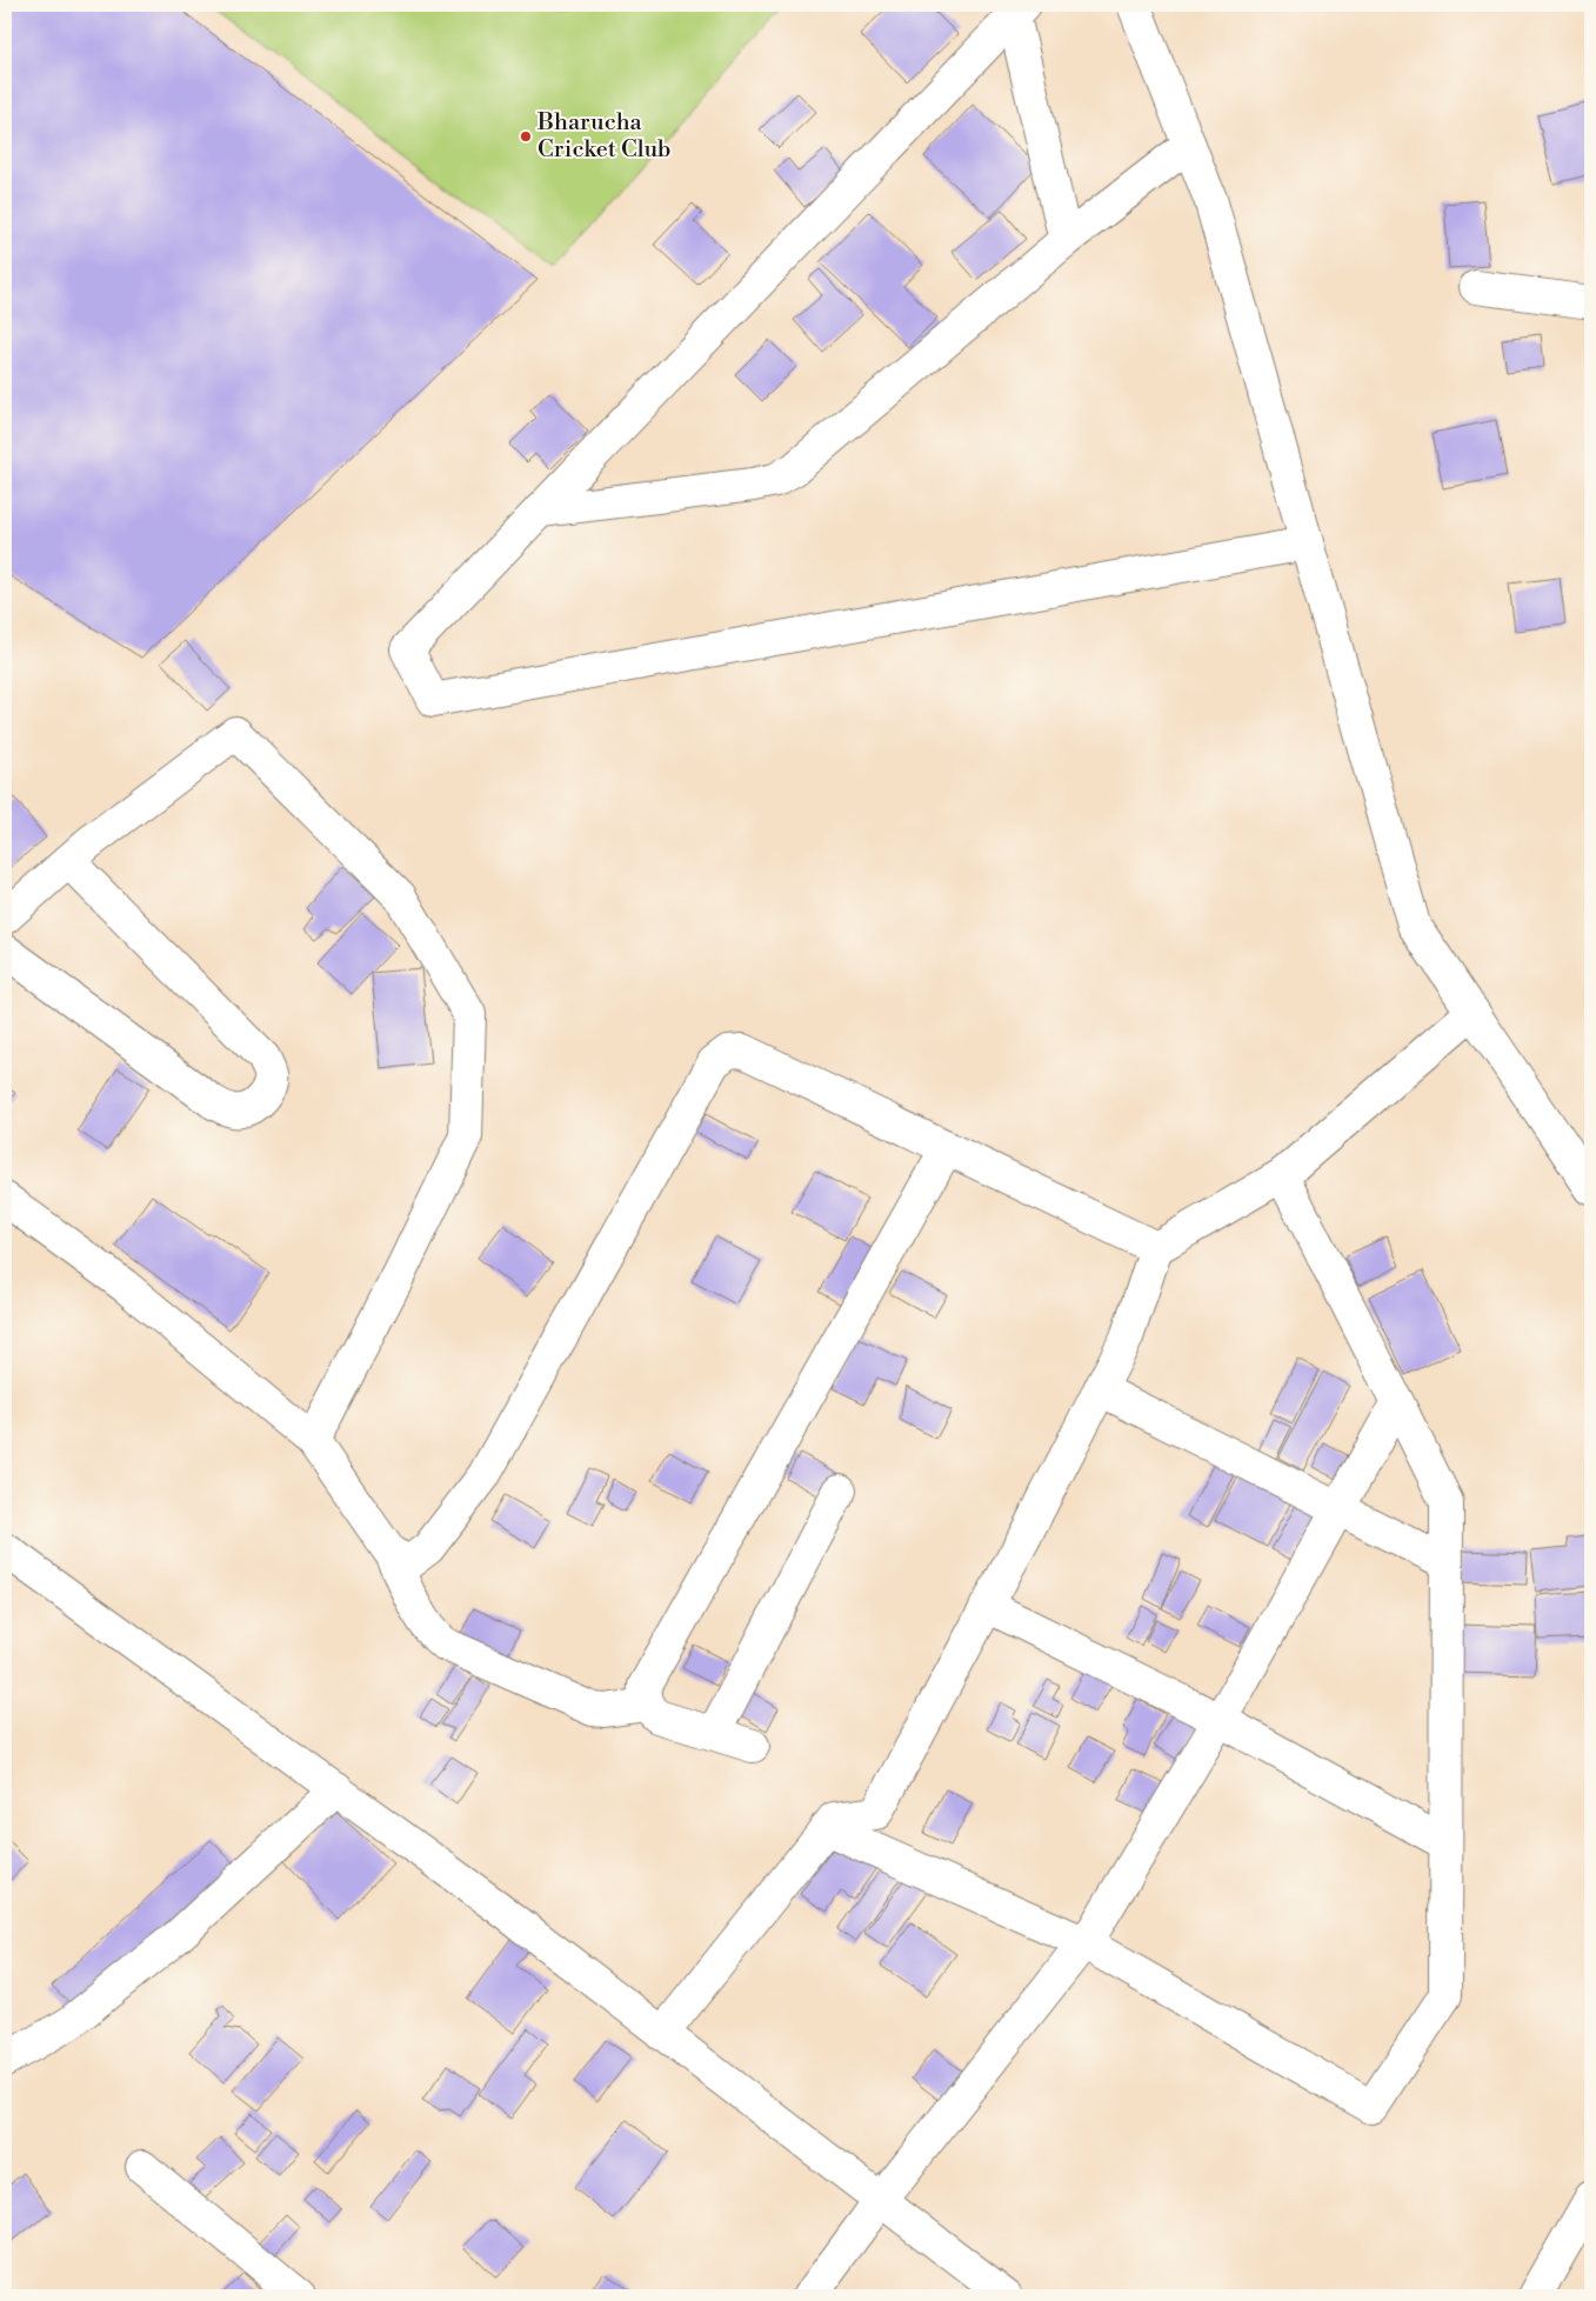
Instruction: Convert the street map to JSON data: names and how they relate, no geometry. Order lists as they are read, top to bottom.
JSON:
{
  "places": ["Bharucha Cricket Club"]
}
